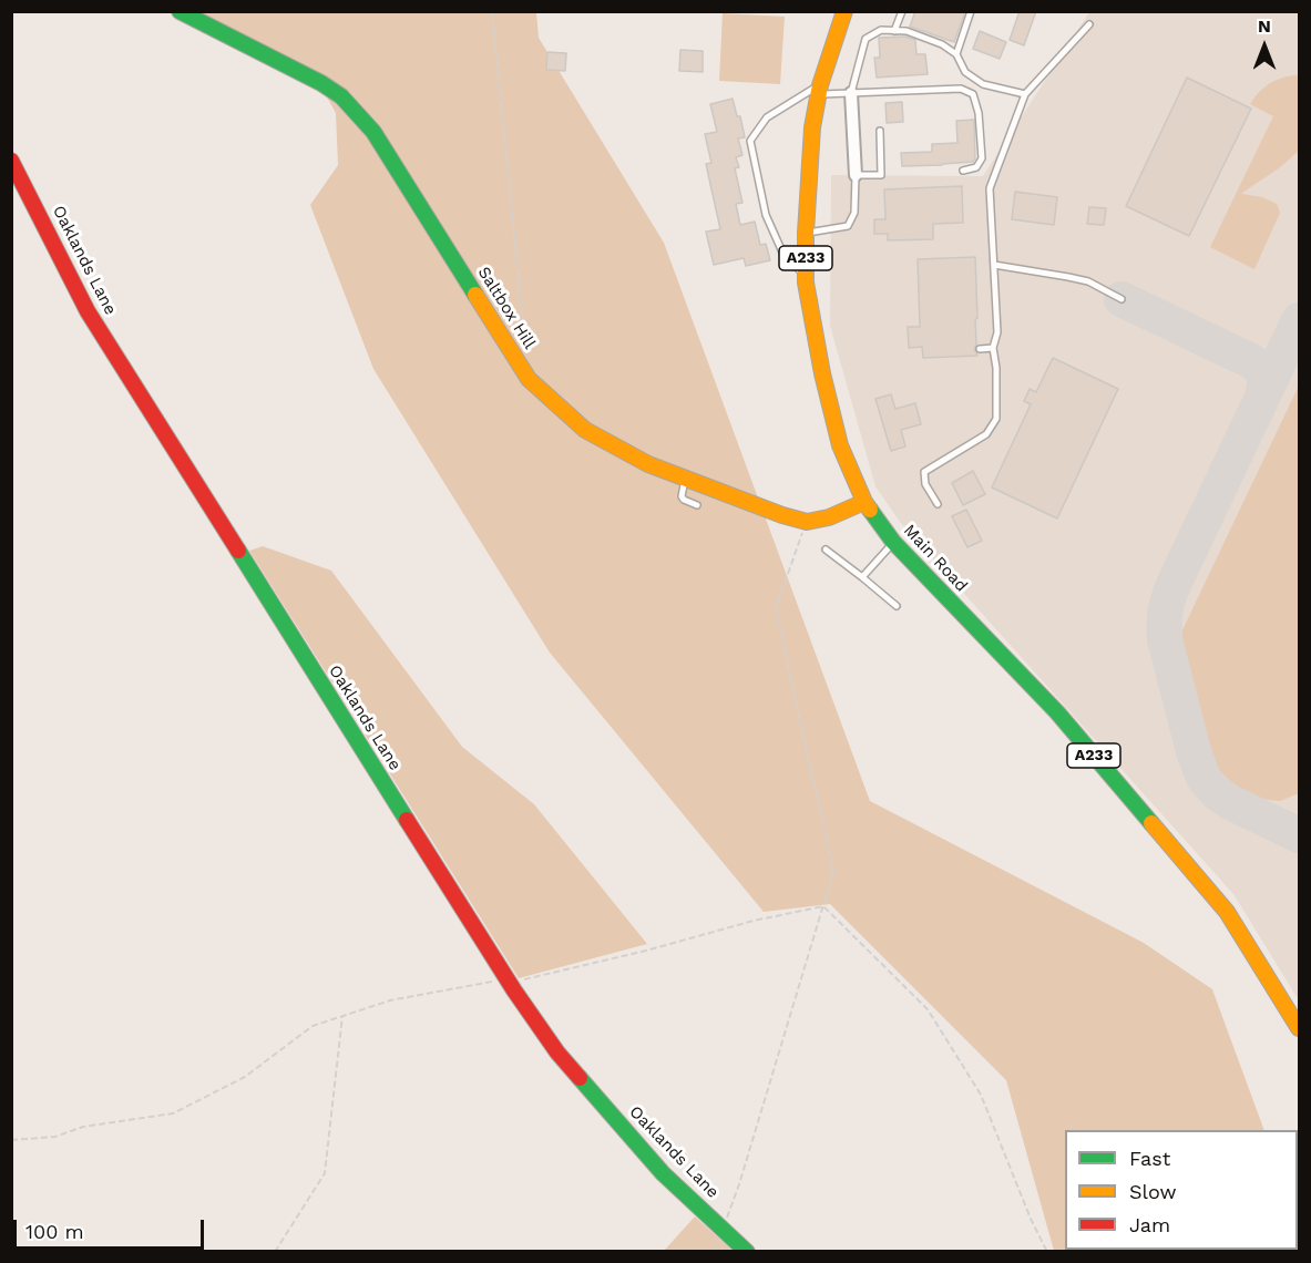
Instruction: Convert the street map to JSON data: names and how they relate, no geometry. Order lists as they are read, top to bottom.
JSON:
{
  "streets": {
    "street": [
      "A233",
      "Oaklands Lane",
      "Saltbox Hill",
      "Main Road"
    ]
  },
  "legend": ["Fast", "Slow", "Jam"],
  "scale_bar": "100 m",
  "north": "top"
}
